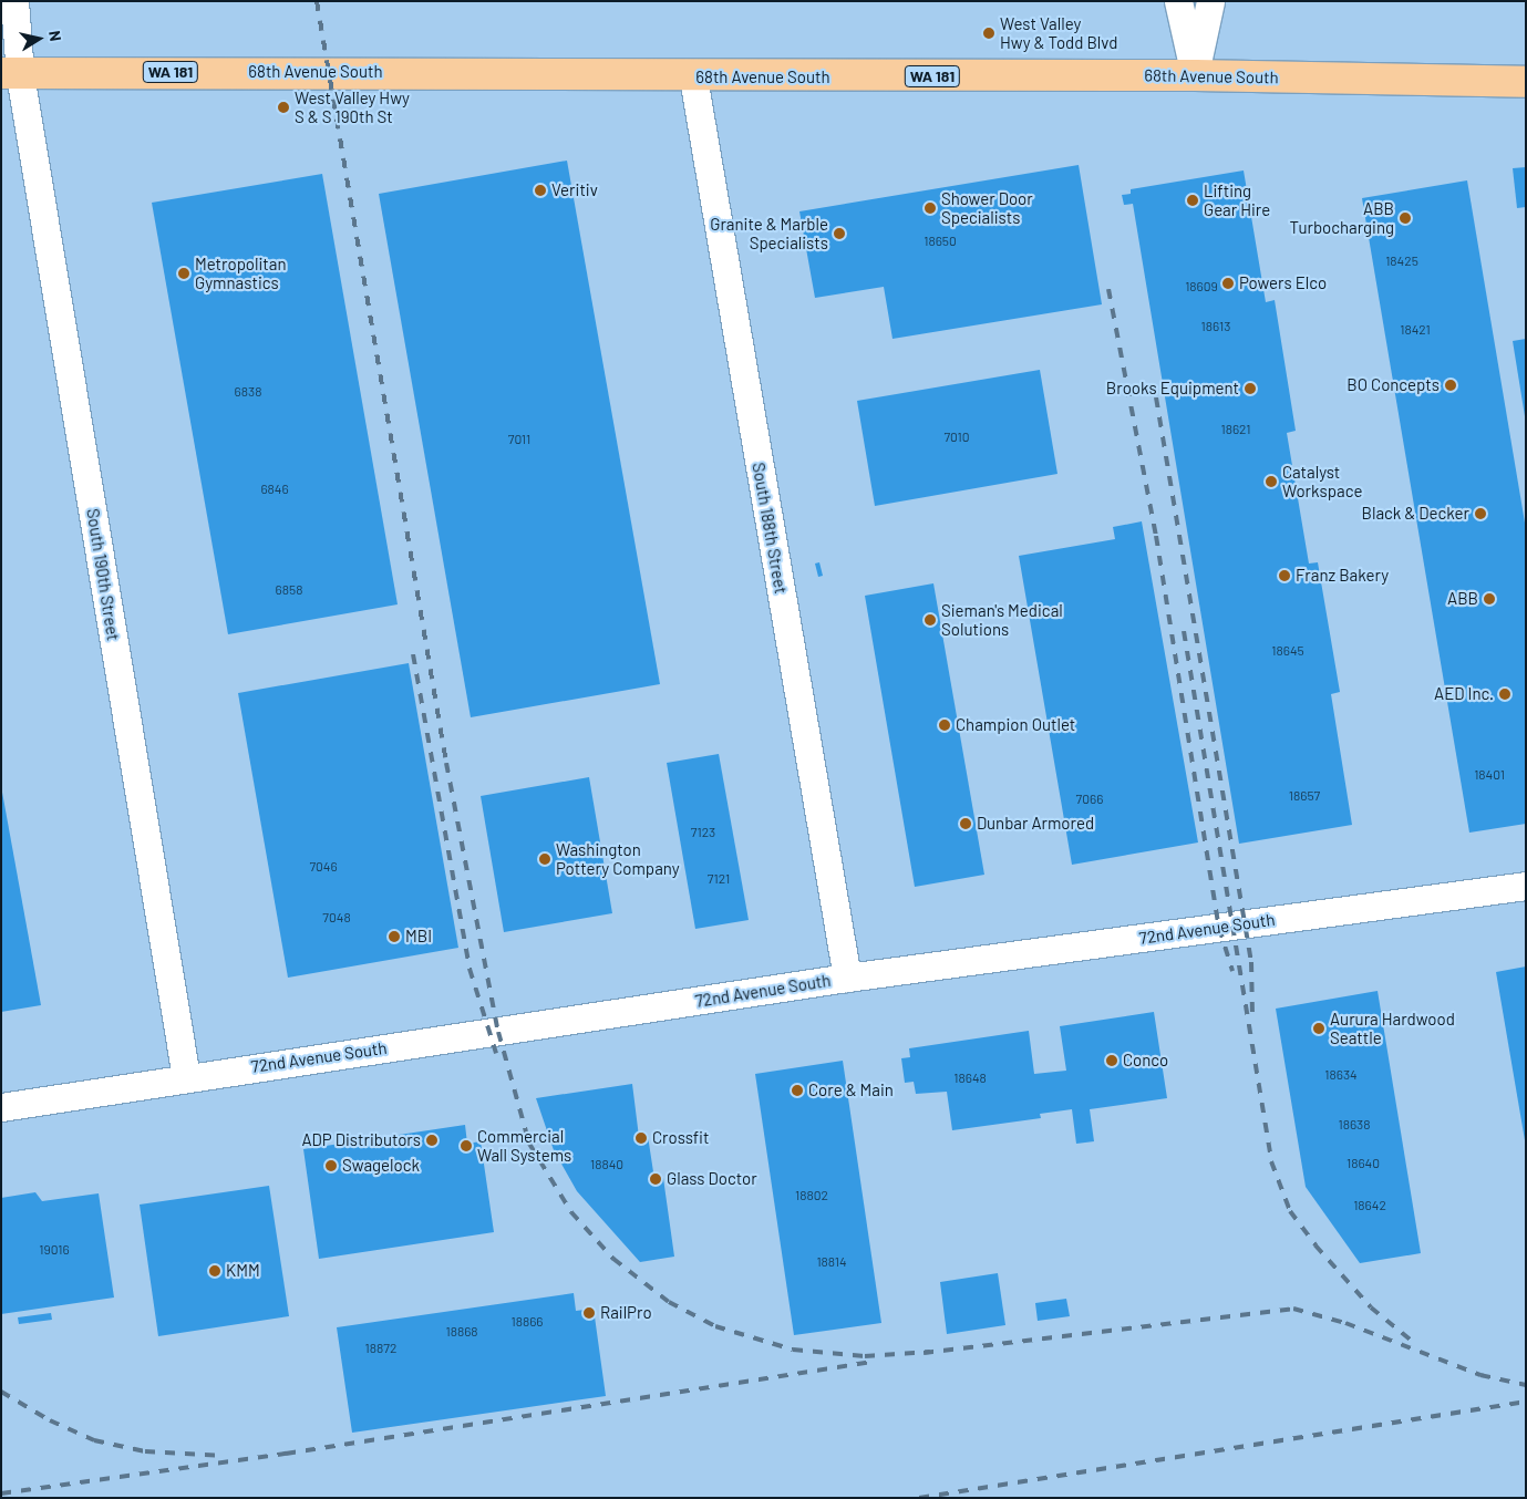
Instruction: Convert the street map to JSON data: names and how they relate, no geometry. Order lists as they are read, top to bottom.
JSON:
{
  "streets": {
    "main road": ["WA 181", "68th Avenue South"],
    "street": ["South 188th Street", "South 190th Street", "72nd Avenue South"]
  },
  "crossings": [
    ["68th Avenue South", "South 188th Street"],
    ["68th Avenue South", "South 190th Street"],
    ["South 188th Street", "72nd Avenue South"],
    ["South 190th Street", "72nd Avenue South"]
  ],
  "places": [
    "West Valley Hwy & Todd Blvd",
    "West Valley Hwy S & S 190th St",
    "Veritiv",
    "Lifting Gear Hire",
    "Shower Door Specialists",
    "ABB Turbocharging",
    "Granite & Marble Specialists",
    "Metropolitan Gymnastics",
    "Powers Elco",
    "BO Concepts",
    "Brooks Equipment",
    "Catalyst Workspace",
    "Black & Decker",
    "Franz Bakery",
    "ABB",
    "Sieman's Medical Solutions",
    "AED Inc.",
    "Champion Outlet",
    "Dunbar Armored",
    "Washington Pottery Company",
    "MBI",
    "Aurura Hardwood Seattle",
    "Conco",
    "Core & Main",
    "Crossfit",
    "ADP Distributors",
    "Commercial Wall Systems",
    "Swagelock",
    "Glass Doctor",
    "KMM",
    "RailPro"
  ],
  "house_numbers": [
    "18650",
    "18425",
    "18609",
    "18613",
    "18421",
    "6838",
    "18621",
    "7010",
    "7011",
    "6846",
    "6858",
    "18645",
    "18401",
    "18657",
    "7066",
    "7123",
    "7046",
    "7121",
    "7048",
    "18634",
    "18648",
    "18638",
    "18640",
    "18840",
    "18802",
    "18642",
    "19016",
    "18814",
    "18866",
    "18868",
    "18872"
  ],
  "north": "right"
}
